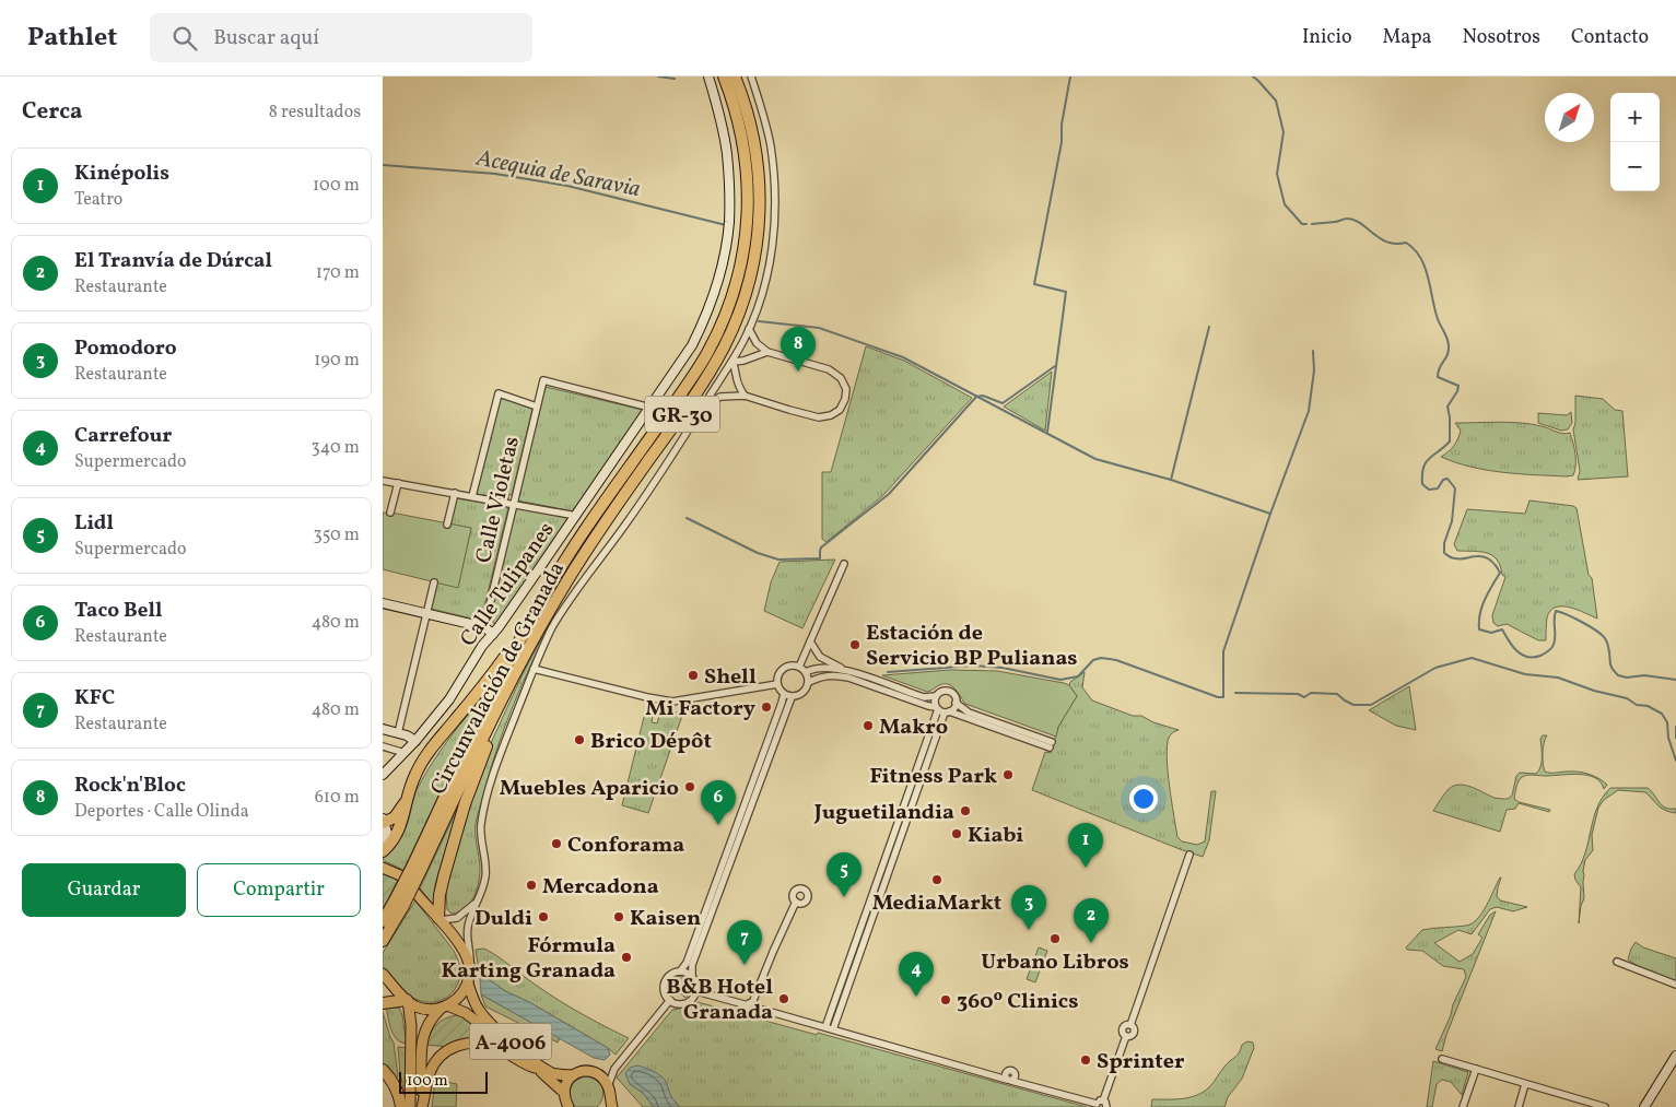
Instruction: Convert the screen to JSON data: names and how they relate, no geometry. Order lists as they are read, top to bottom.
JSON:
{
  "streets": {
    "highway": ["GR-30", "Circunvalación de Granada"],
    "main road": ["A-4006"],
    "street": ["Calle Violetas", "Calle Tulipanes"]
  },
  "crossings": [
    ["Calle Violetas", "Calle Tulipanes"]
  ],
  "water": ["Acequia de Saravia"],
  "places": [
    "Estación de Servicio BP Pulianas",
    "Shell",
    "Mi Factory",
    "Makro",
    "Brico Dépôt",
    "Fitness Park",
    "Muebles Aparicio",
    "Juguetilandia",
    "Kiabi",
    "Conforama",
    "MediaMarkt",
    "Mercadona",
    "Duldi",
    "Kaisen",
    "Urbano Libros",
    "Fórmula Karting Granada",
    "B&B Hotel Granada",
    "360º Clinics",
    "Sprinter"
  ],
  "scale_bar": "100 m",
  "north": "top right",
  "page": {
    "header": "Pathlet",
    "search": "Buscar aquí",
    "nav": [
      "Inicio",
      "Mapa",
      "Nosotros",
      "Contacto"
    ],
    "heading": ["Cerca", "8 resultados"],
    "map_buttons": ["+", "−"],
    "list": [
      {
        "mark": "1",
        "name": "Kinépolis",
        "note": "Teatro",
        "value": "100 m"
      },
      {
        "mark": "2",
        "name": "El Tranvía de Dúrcal",
        "note": "Restaurante",
        "value": "170 m"
      },
      {
        "mark": "3",
        "name": "Pomodoro",
        "note": "Restaurante",
        "value": "190 m"
      },
      {
        "mark": "4",
        "name": "Carrefour",
        "note": "Supermercado",
        "value": "340 m"
      },
      {
        "mark": "5",
        "name": "Lidl",
        "note": "Supermercado",
        "value": "350 m"
      },
      {
        "mark": "6",
        "name": "Taco Bell",
        "note": "Restaurante",
        "value": "480 m"
      },
      {
        "mark": "7",
        "name": "KFC",
        "note": "Restaurante",
        "value": "480 m"
      },
      {
        "mark": "8",
        "name": "Rock'n'Bloc",
        "note": "Deportes · Calle Olinda",
        "value": "610 m"
      }
    ],
    "pins": [
      "8",
      "6",
      "1",
      "5",
      "3",
      "2",
      "7",
      "4"
    ],
    "buttons": ["Guardar", "Compartir"],
    "scale": "100 m"
  }
}
